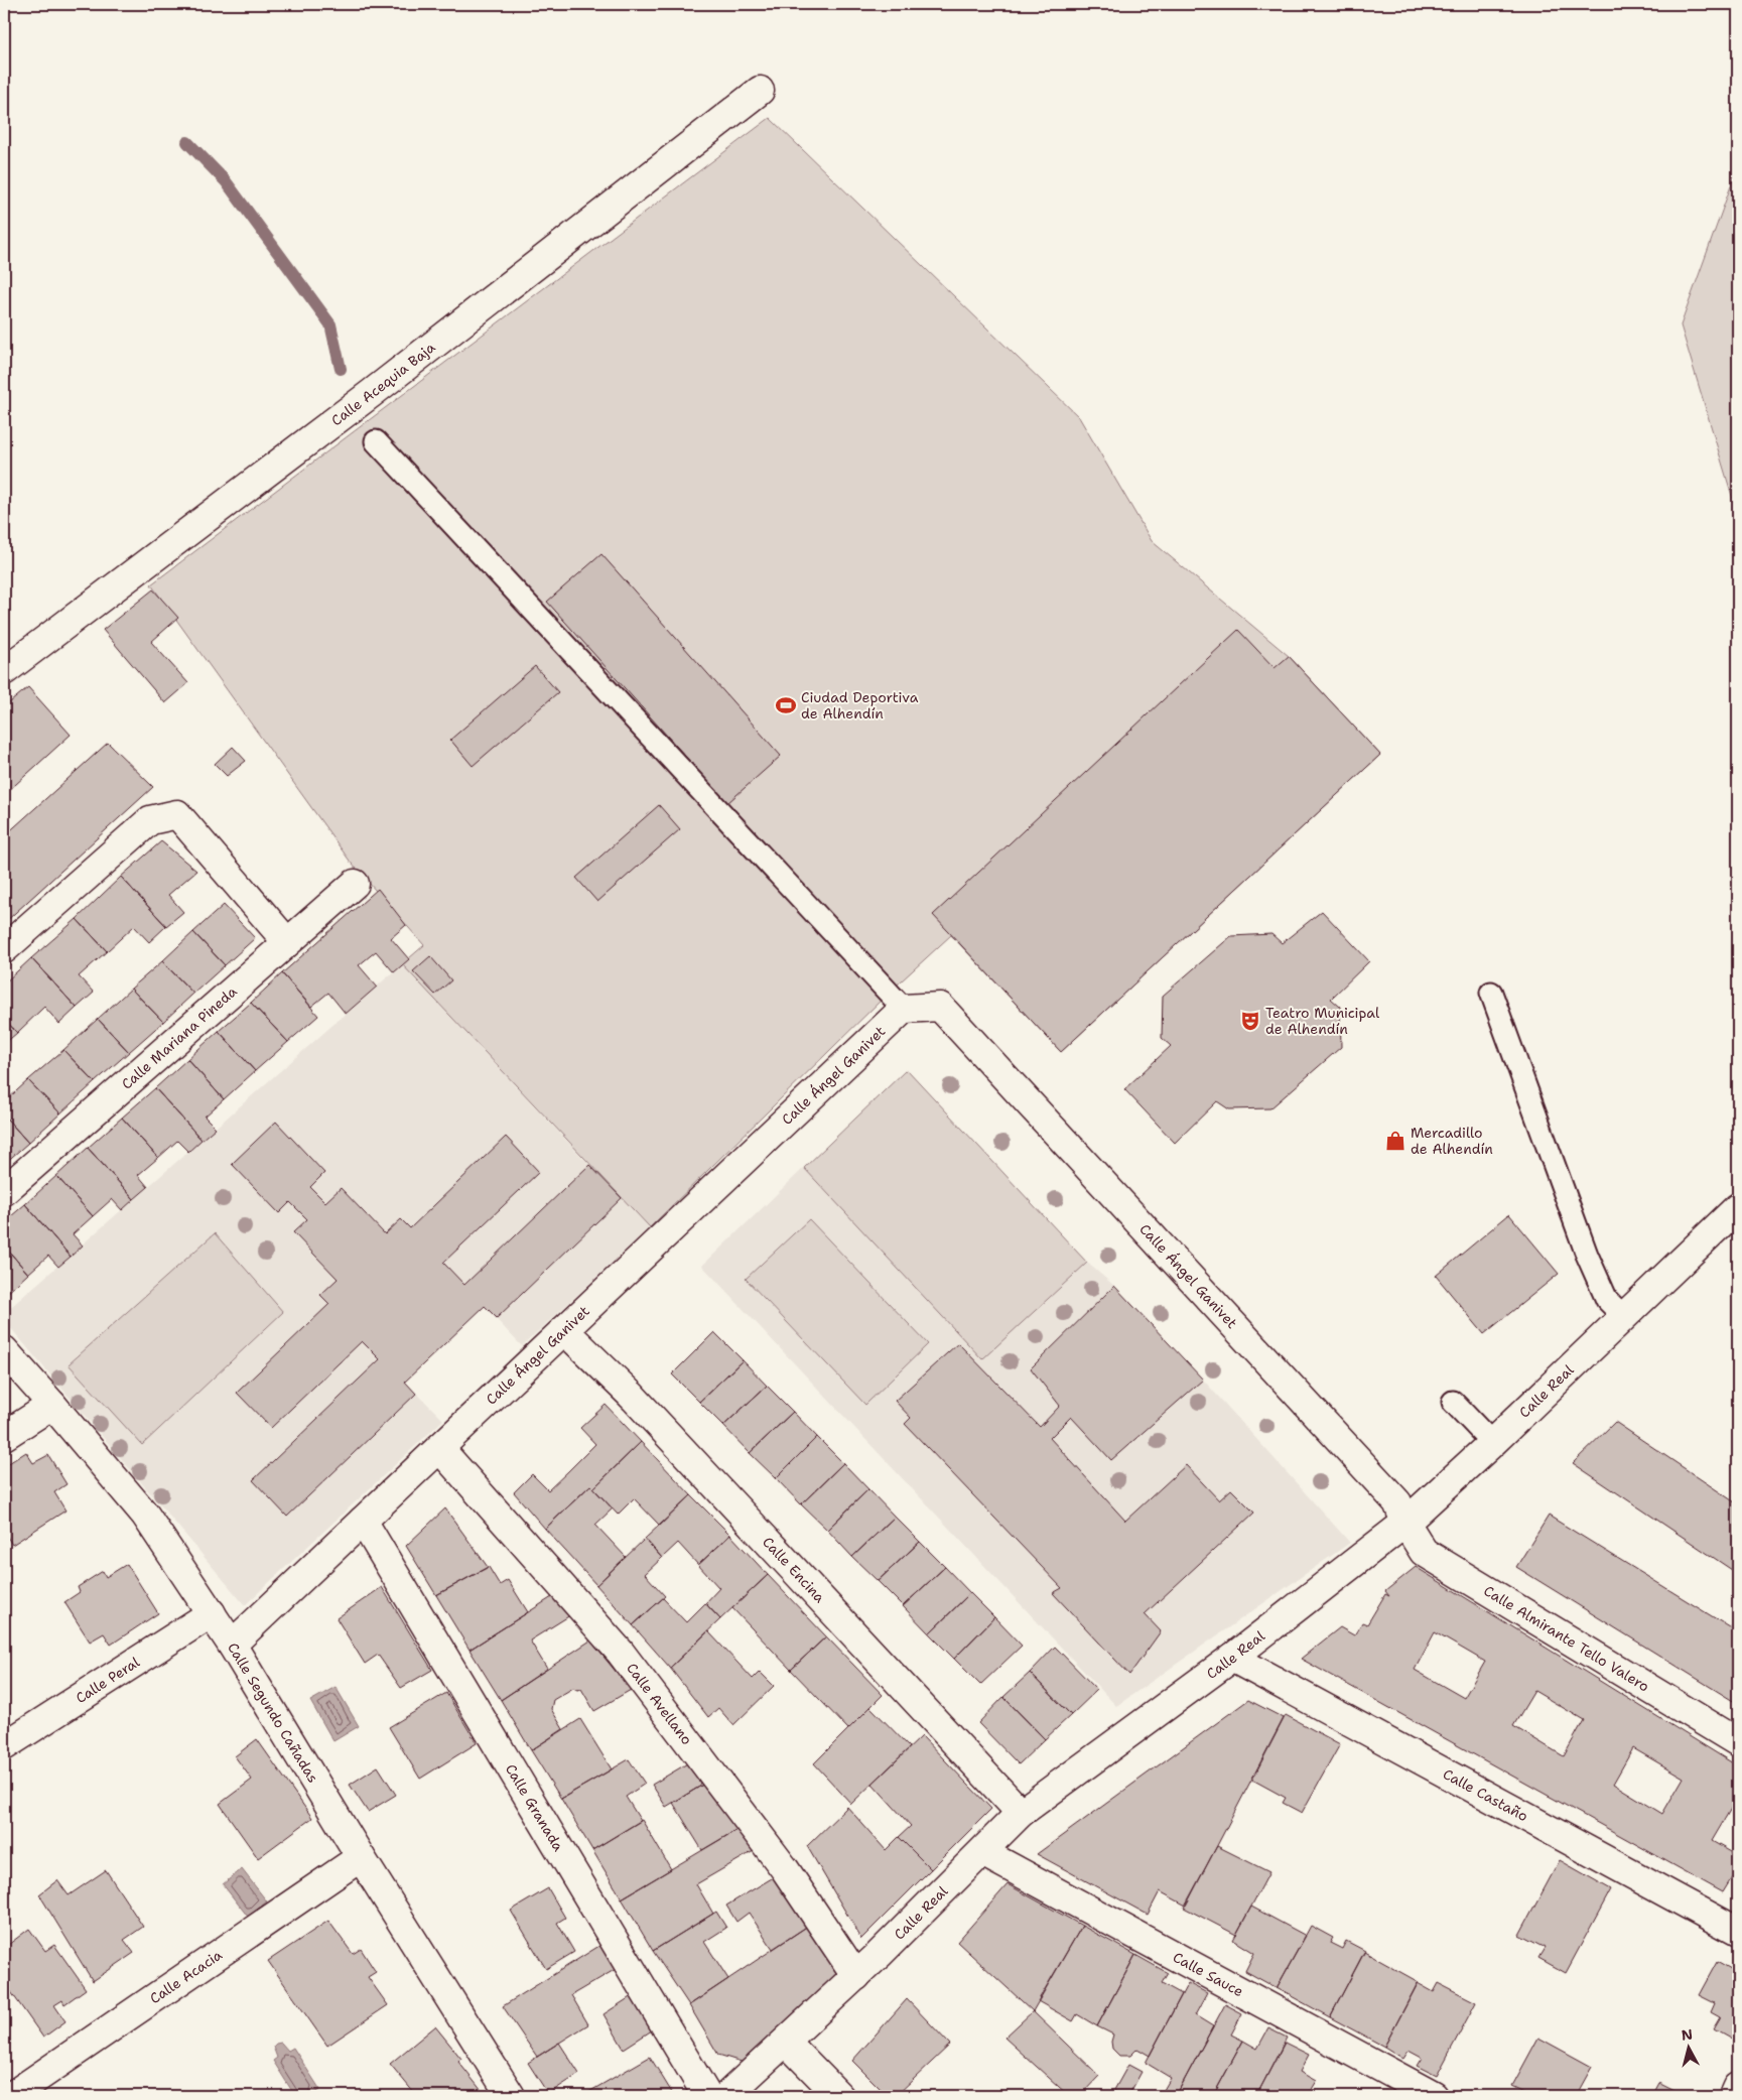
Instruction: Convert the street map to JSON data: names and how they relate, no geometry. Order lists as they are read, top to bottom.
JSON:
{
  "streets": {
    "street": [
      "Calle Acequia Baja",
      "Calle Mariana Pineda",
      "Calle Ángel Ganivet",
      "Calle Real",
      "Calle Encina",
      "Calle Almirante Tello Valero",
      "Calle Peral",
      "Calle Avellano",
      "Calle Segundo Cañadas",
      "Calle Castaño",
      "Calle Granada",
      "Calle Sauce",
      "Calle Acacia"
    ]
  },
  "crossings": [
    ["Calle Ángel Ganivet", "Calle Real"],
    ["Calle Ángel Ganivet", "Calle Encina"],
    ["Calle Ángel Ganivet", "Calle Almirante Tello Valero"],
    ["Calle Ángel Ganivet", "Calle Avellano"],
    ["Calle Ángel Ganivet", "Calle Segundo Cañadas"],
    ["Calle Ángel Ganivet", "Calle Granada"],
    ["Calle Real", "Calle Encina"],
    ["Calle Real", "Calle Almirante Tello Valero"],
    ["Calle Real", "Calle Avellano"],
    ["Calle Real", "Calle Castaño"],
    ["Calle Real", "Calle Sauce"],
    ["Calle Peral", "Calle Segundo Cañadas"],
    ["Calle Segundo Cañadas", "Calle Acacia"]
  ],
  "places": {
    "sports": ["Ciudad Deportiva de Alhendín"],
    "theatre": ["Teatro Municipal de Alhendín"],
    "shop": ["Mercadillo de Alhendín"]
  },
  "north": "top"
}
